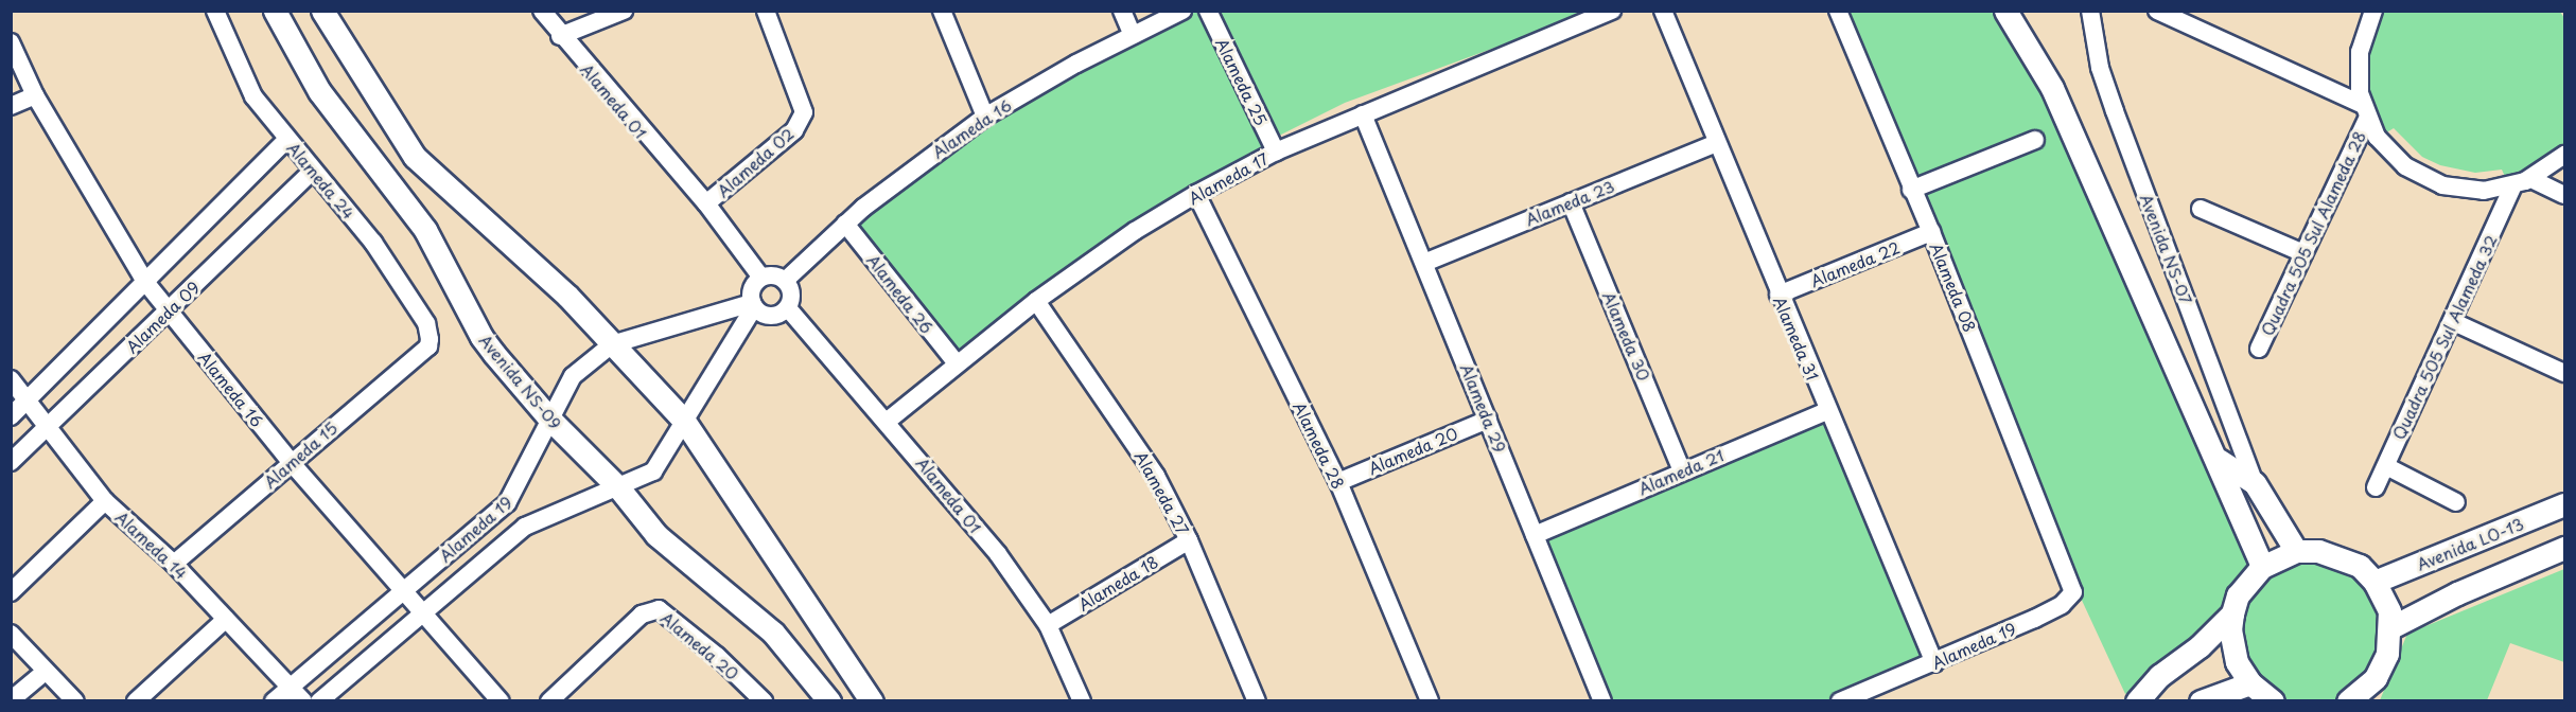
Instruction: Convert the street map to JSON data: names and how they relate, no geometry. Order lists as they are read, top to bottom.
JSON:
{
  "streets": {
    "street": [
      "Alameda 25",
      "Alameda 01",
      "Alameda 16",
      "Alameda 02",
      "Alameda 17",
      "Alameda 24",
      "Alameda 23",
      "Quadra 505 Sul Alameda 28",
      "Avenida NS-07",
      "Alameda 22",
      "Alameda 08",
      "Alameda 26",
      "Alameda 09",
      "Alameda 30",
      "Quadra 505 Sul Alameda 32",
      "Alameda 31",
      "Avenida NS-09",
      "Alameda 29",
      "Alameda 28",
      "Alameda 20",
      "Alameda 15",
      "Alameda 21",
      "Alameda 27",
      "Alameda 19",
      "Avenida LO-13",
      "Alameda 14",
      "Alameda 18"
    ]
  },
  "crossings": [
    ["Alameda 25", "Alameda 17"],
    ["Alameda 01", "Alameda 16"],
    ["Alameda 01", "Alameda 02"],
    ["Alameda 01", "Alameda 17"],
    ["Alameda 01", "Alameda 19"],
    ["Alameda 01", "Alameda 18"],
    ["Alameda 16", "Alameda 26"],
    ["Alameda 16", "Alameda 09"],
    ["Alameda 16", "Alameda 15"],
    ["Alameda 16", "Alameda 19"],
    ["Alameda 17", "Alameda 26"],
    ["Alameda 17", "Alameda 29"],
    ["Alameda 17", "Alameda 28"],
    ["Alameda 17", "Alameda 27"],
    ["Alameda 24", "Alameda 09"],
    ["Alameda 24", "Alameda 15"],
    ["Alameda 23", "Alameda 30"],
    ["Alameda 23", "Alameda 31"],
    ["Alameda 23", "Alameda 29"],
    ["Alameda 22", "Alameda 08"],
    ["Alameda 22", "Alameda 31"],
    ["Alameda 08", "Alameda 19"],
    ["Alameda 09", "Alameda 14"],
    ["Alameda 30", "Alameda 21"],
    ["Alameda 31", "Alameda 21"],
    ["Alameda 31", "Alameda 19"],
    ["Avenida NS-09", "Alameda 19"],
    ["Alameda 29", "Alameda 20"],
    ["Alameda 29", "Alameda 21"],
    ["Alameda 28", "Alameda 20"],
    ["Alameda 15", "Alameda 14"],
    ["Alameda 27", "Alameda 18"],
    ["Alameda 19", "Alameda 14"]
  ]
}
